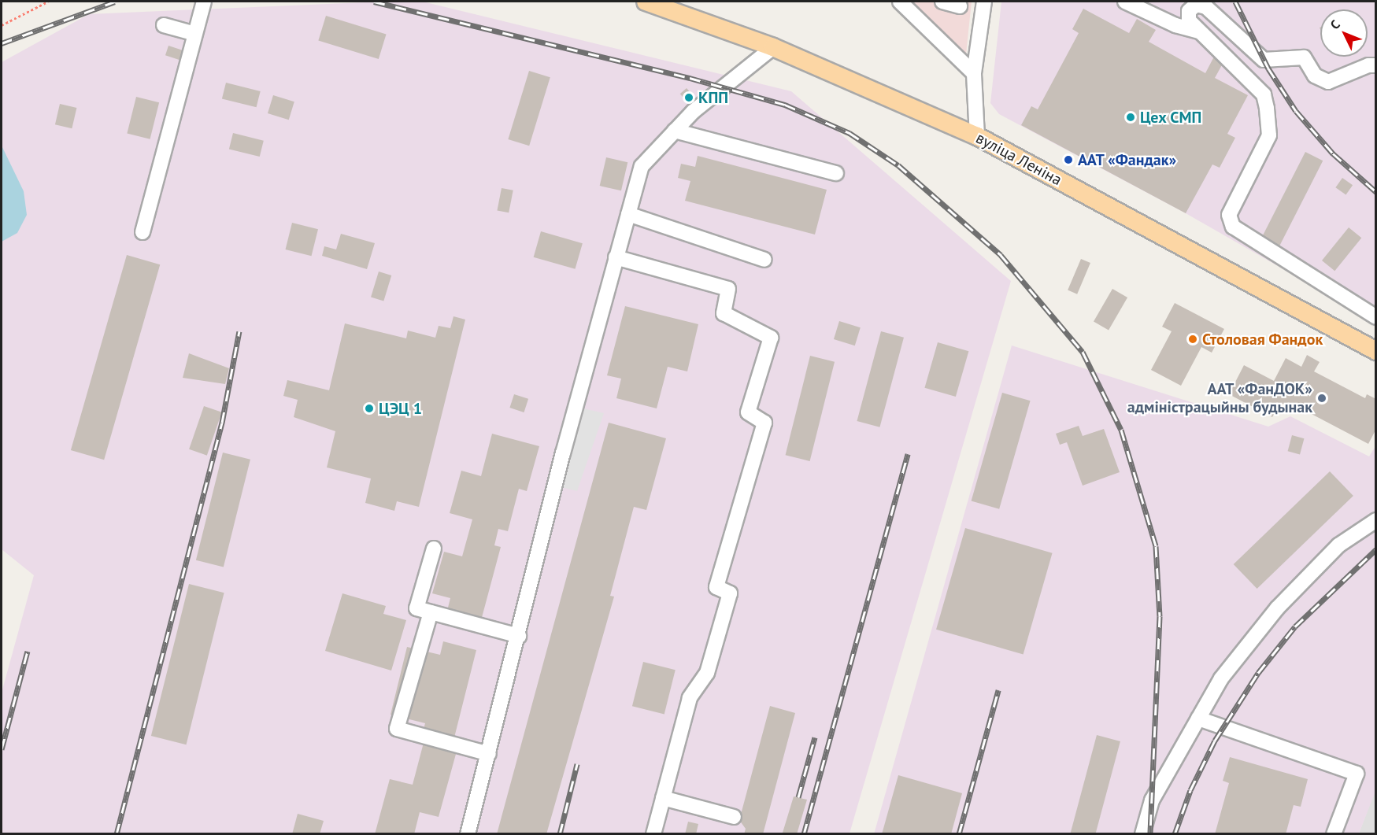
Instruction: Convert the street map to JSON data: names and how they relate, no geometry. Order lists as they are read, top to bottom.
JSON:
{
  "streets": {
    "main road": ["вуліца Леніна"]
  },
  "places": [
    "КПП",
    "Цех СМП",
    "ААТ «Фандак»",
    "Столовая Фандок",
    "ААТ «ФанДОК» адміністрацыйны будынак",
    "ЦЭЦ 1"
  ],
  "north": "top left"
}
